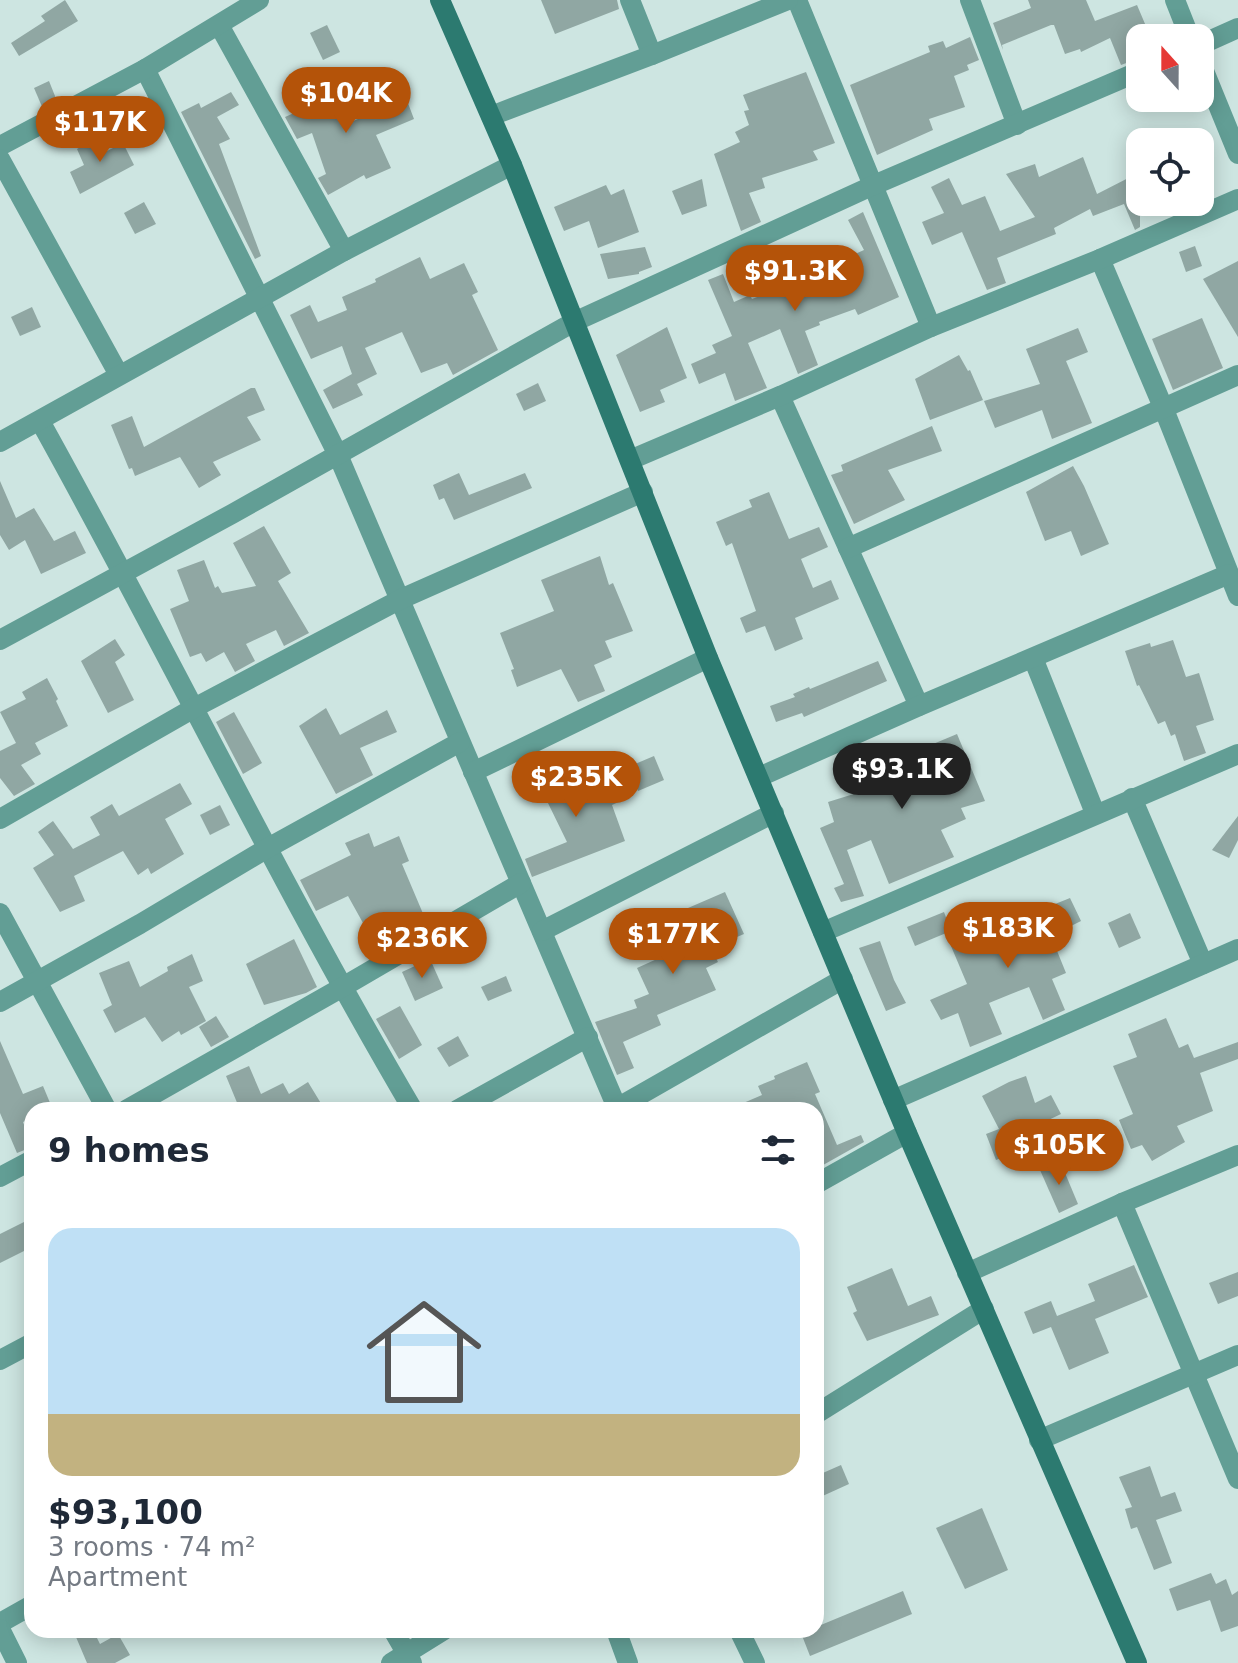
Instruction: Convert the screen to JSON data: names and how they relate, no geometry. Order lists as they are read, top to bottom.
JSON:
{
  "north": "top",
  "page": {
    "price": [
      "$104K",
      "$117K",
      "$91.3K",
      "$93.1K",
      "$235K",
      "$183K",
      "$177K",
      "$236K",
      "$105K"
    ],
    "heading": "9 homes",
    "list": [
      {
        "name": "$93,100",
        "note": "3 rooms · 74 m² · Apartment"
      }
    ]
  }
}
